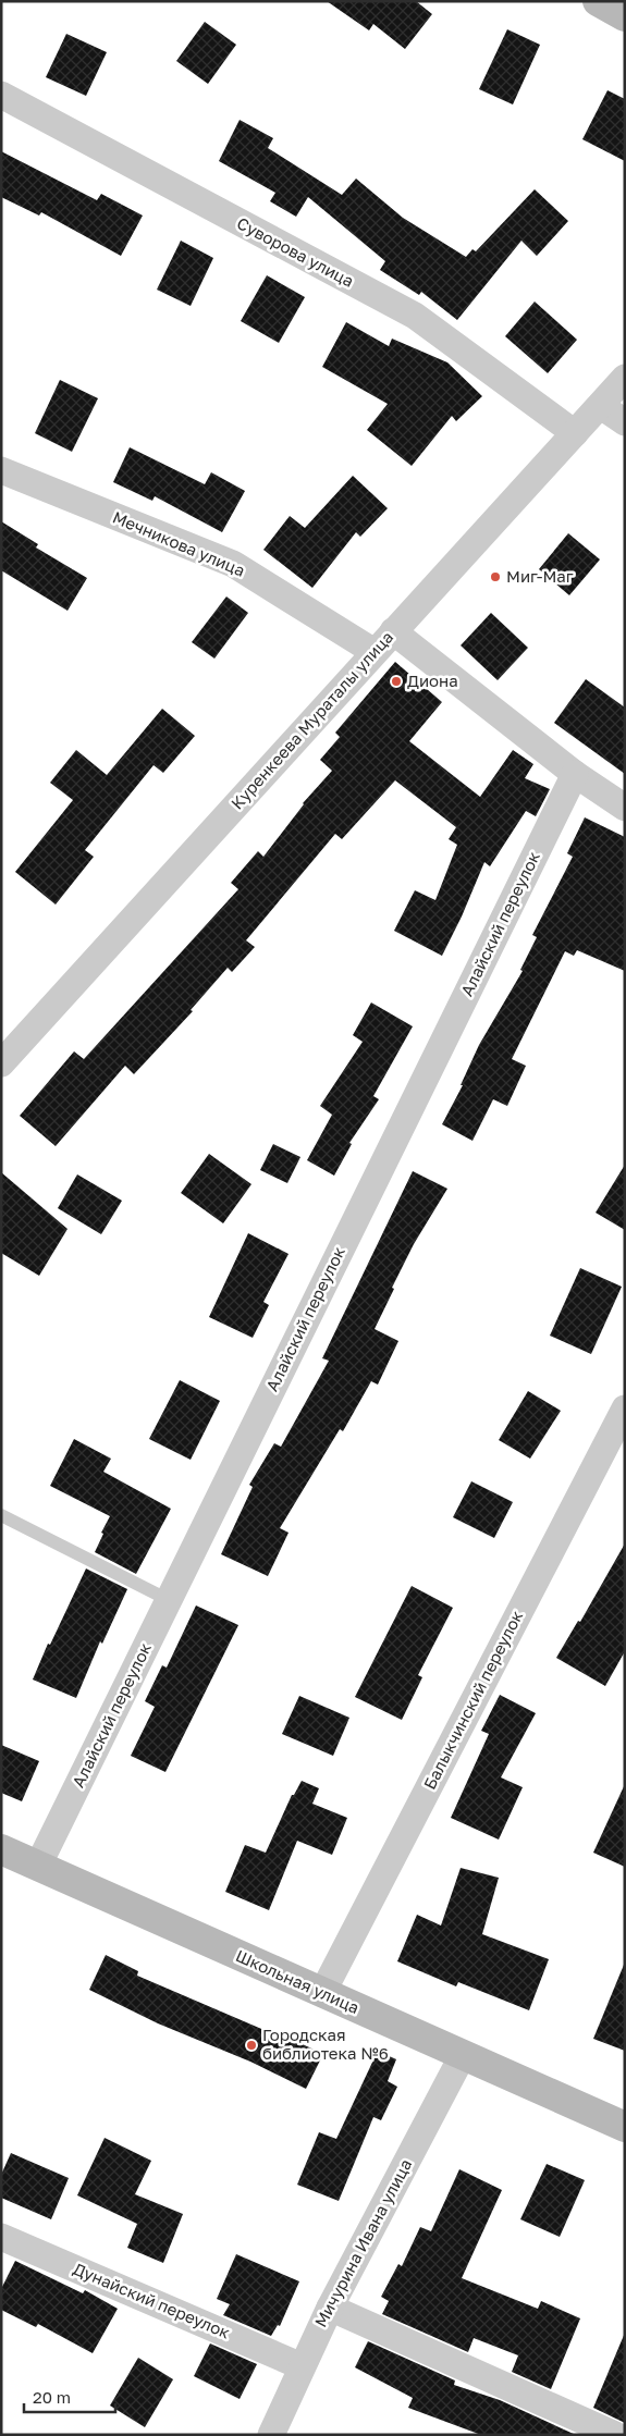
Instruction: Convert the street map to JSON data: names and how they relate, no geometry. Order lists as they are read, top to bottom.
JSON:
{
  "streets": {
    "street": [
      "Суворова улица",
      "Мечникова улица",
      "Куренкеева Мураталы улица",
      "Алайский переулок",
      "Балыкчинский переулок",
      "Школьная улица",
      "Мичурина Ивана улица",
      "Дунайский переулок"
    ]
  },
  "crossings": [
    ["Суворова улица", "Куренкеева Мураталы улица"],
    ["Мечникова улица", "Куренкеева Мураталы улица"],
    ["Алайский переулок", "Школьная улица"],
    ["Балыкчинский переулок", "Школьная улица"],
    ["Школьная улица", "Мичурина Ивана улица"],
    ["Мичурина Ивана улица", "Дунайский переулок"]
  ],
  "places": ["Миг-Маг", "Диона", "Городская библиотека №6"],
  "scale_bar": "20 m"
}
